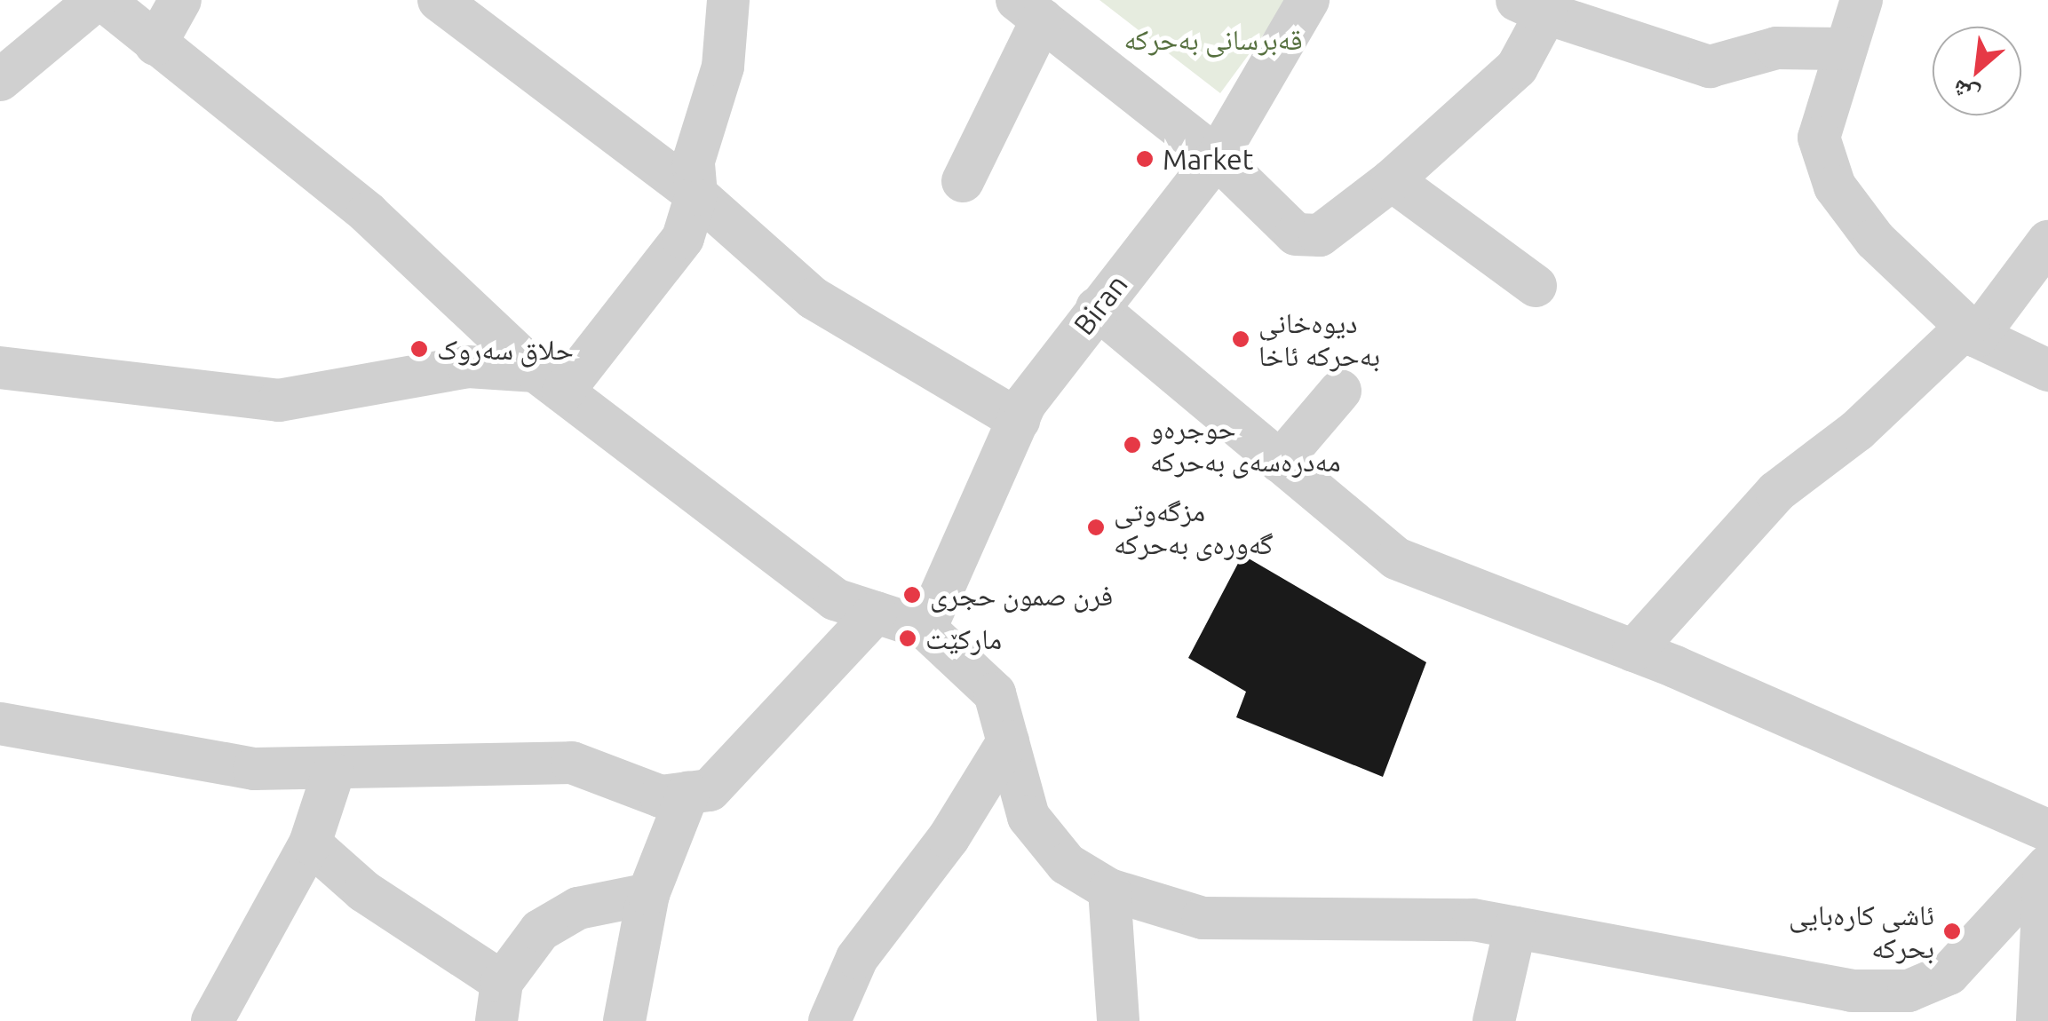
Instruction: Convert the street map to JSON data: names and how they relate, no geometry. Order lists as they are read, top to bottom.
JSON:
{
  "streets": {
    "street": ["Biran"]
  },
  "parks": ["قەبرسانی بەحرکە"],
  "places": [
    "Market",
    "دیوەخانی بەحرکە ئاخا",
    "حلاق سەروک",
    "حوجره‌و مه‌دره‌سه‌ی به‌حرکه",
    "مزگەوتی گەورەی بەحرکە",
    "فرن صمون حجری",
    "مارکێت",
    "ئاشی کارەبایی بحرکە"
  ],
  "north": "bottom left"
}
